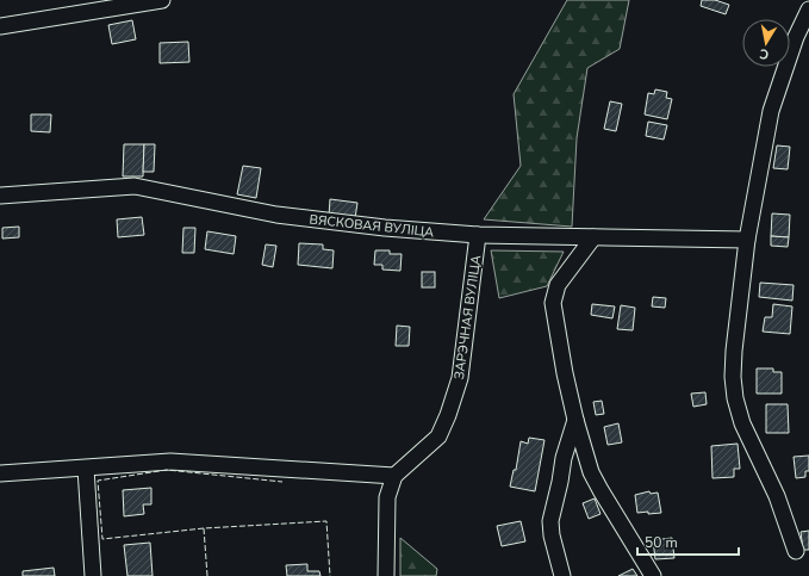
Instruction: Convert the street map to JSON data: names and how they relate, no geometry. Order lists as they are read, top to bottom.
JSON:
{
  "streets": {
    "street": ["ВЯСКОВАЯ ВУЛІЦА", "ЗАРЭЧНАЯ ВУЛІЦА"]
  },
  "crossings": [
    ["ВЯСКОВАЯ ВУЛІЦА", "ЗАРЭЧНАЯ ВУЛІЦА"]
  ],
  "scale_bar": "50 m",
  "north": "bottom"
}
